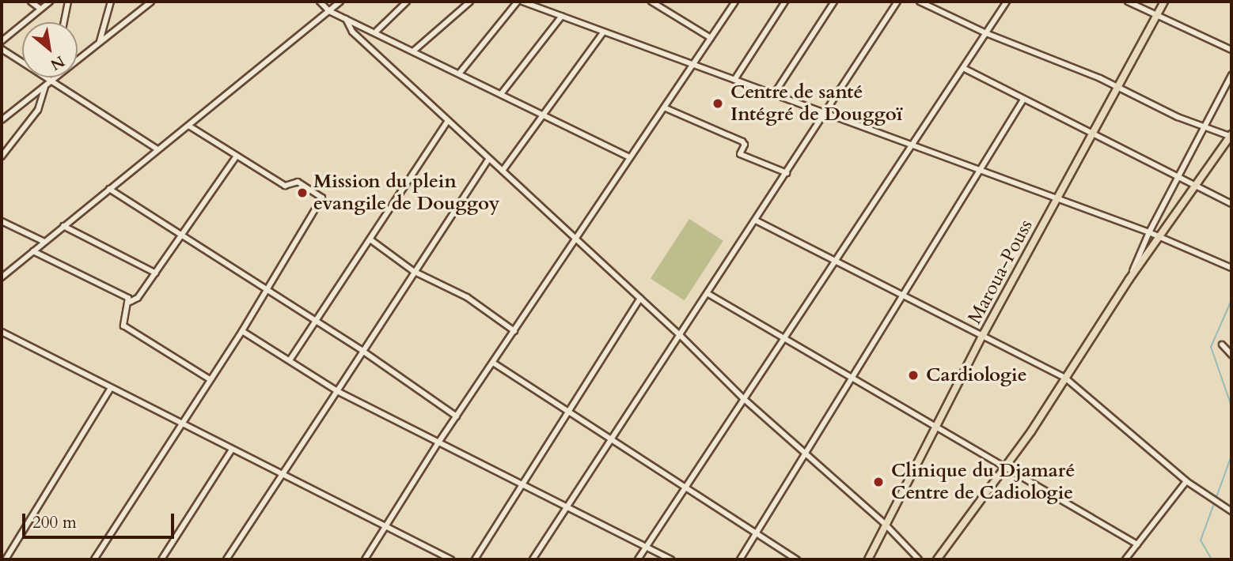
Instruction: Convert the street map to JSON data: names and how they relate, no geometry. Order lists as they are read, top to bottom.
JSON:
{
  "streets": {
    "main road": ["Maroua-Pouss"]
  },
  "places": [
    "Centre de santé Intégré de Douggoï",
    "Mission du plein evangile de Douggoy",
    "Cardiologie",
    "Clinique du Djamaré Centre de Cadiologie"
  ],
  "scale_bar": "200 m",
  "north": "bottom right"
}
